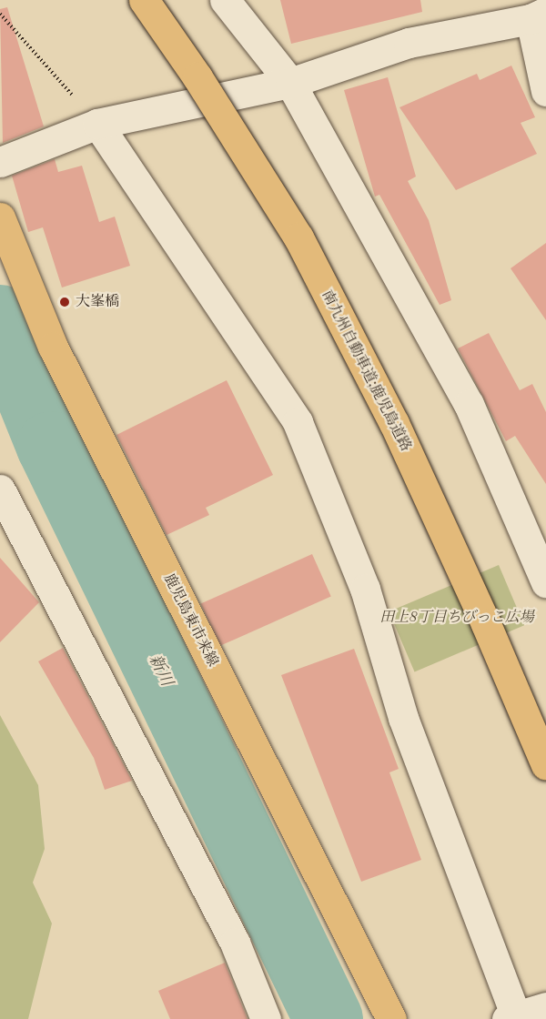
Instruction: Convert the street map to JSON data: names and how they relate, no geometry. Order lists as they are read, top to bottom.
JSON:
{
  "streets": {
    "main road": ["南九州自動車道;鹿児島道路", "鹿児島東市来線"]
  },
  "water": ["新川"],
  "parks": ["田上8丁目ちびっこ広場"],
  "places": ["大峯橋"]
}
